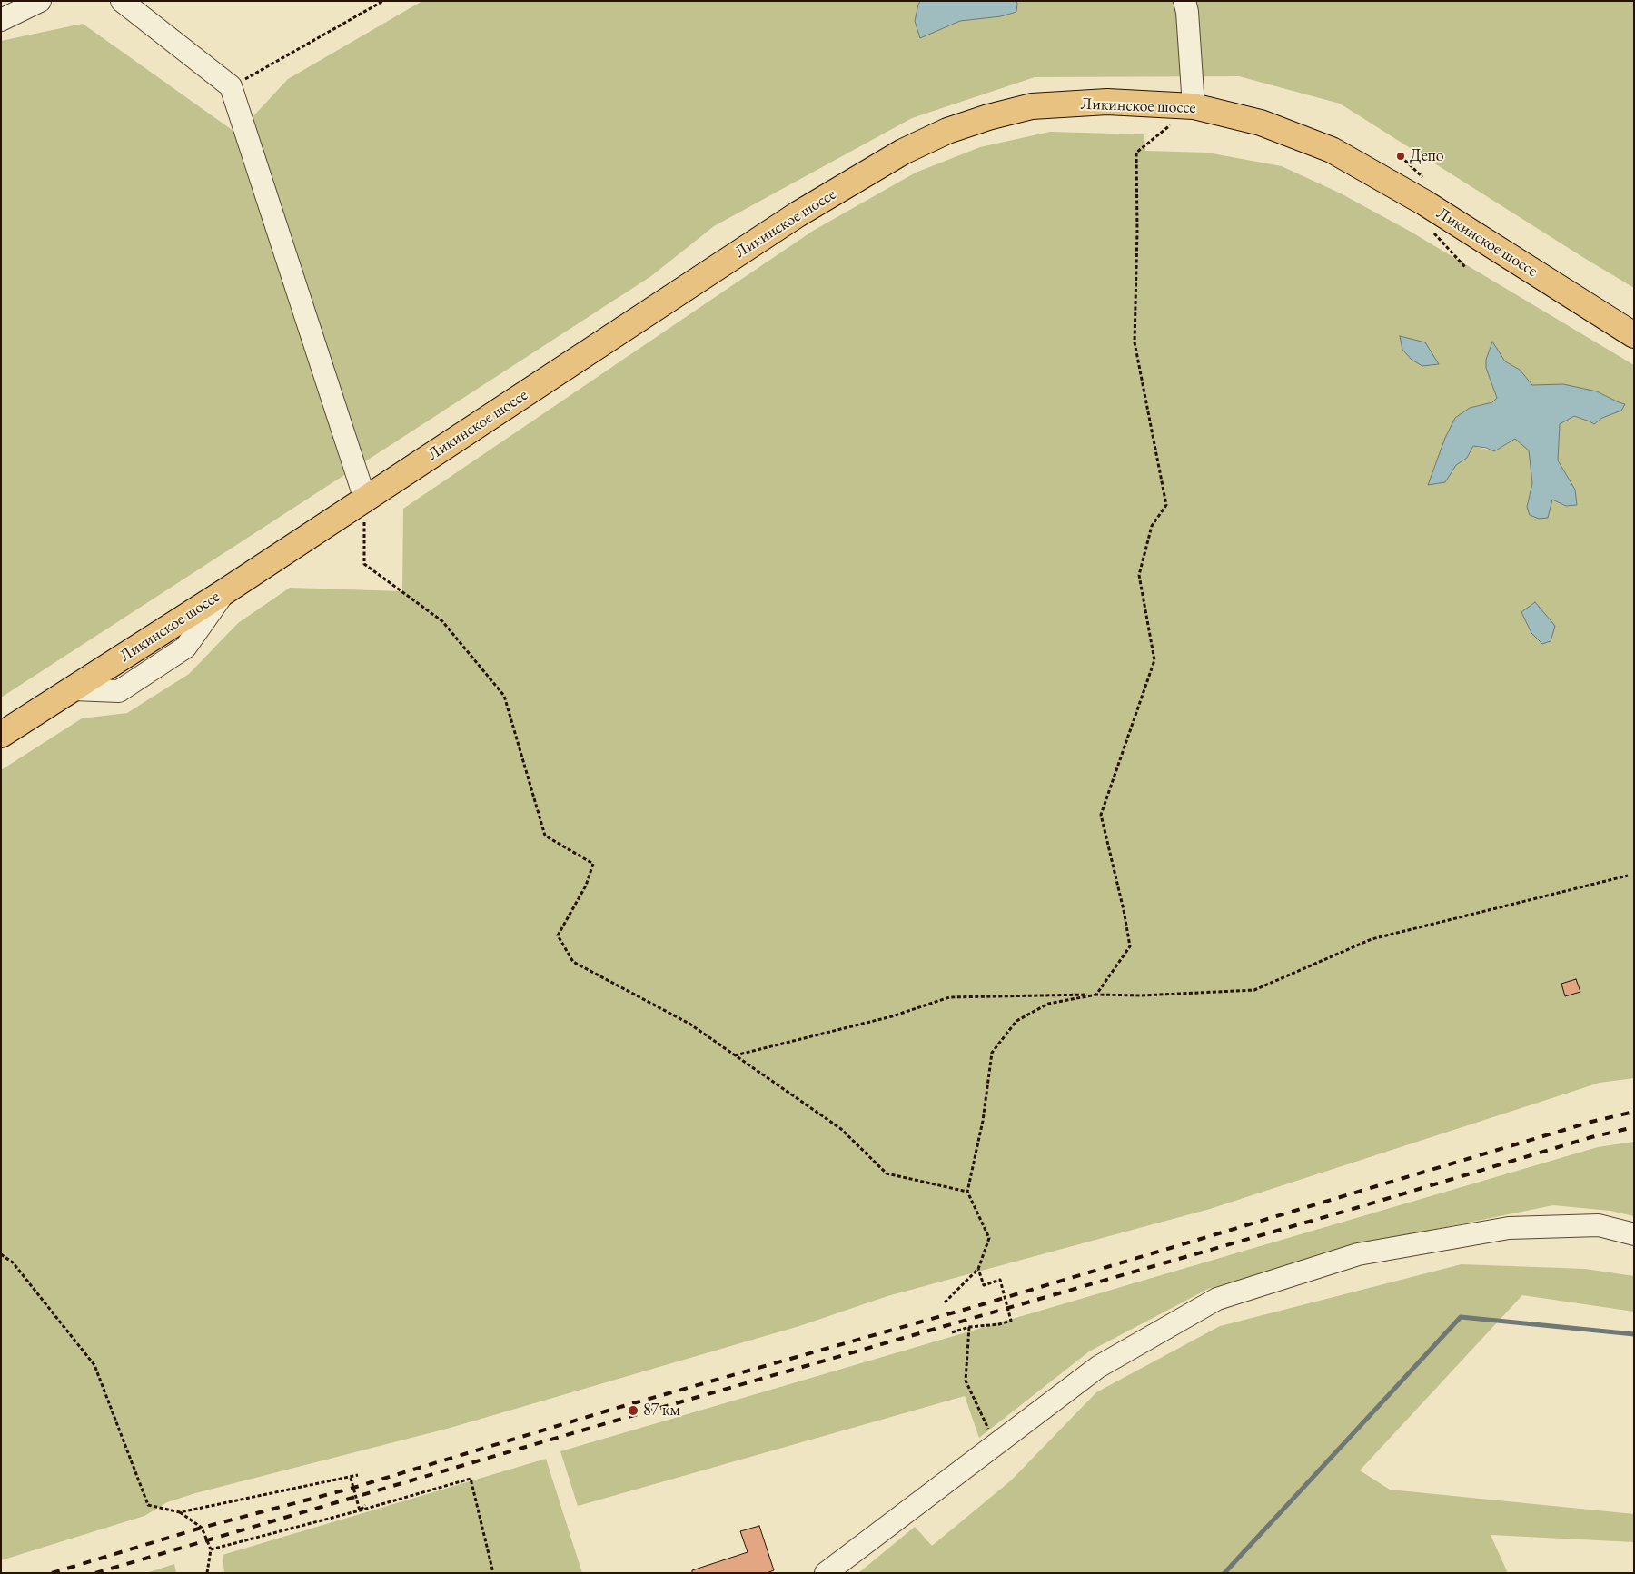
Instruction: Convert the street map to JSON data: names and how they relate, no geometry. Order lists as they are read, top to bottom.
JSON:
{
  "streets": {
    "highway": ["Ликинское шоссе"]
  },
  "places": ["Депо", "87 км"]
}
